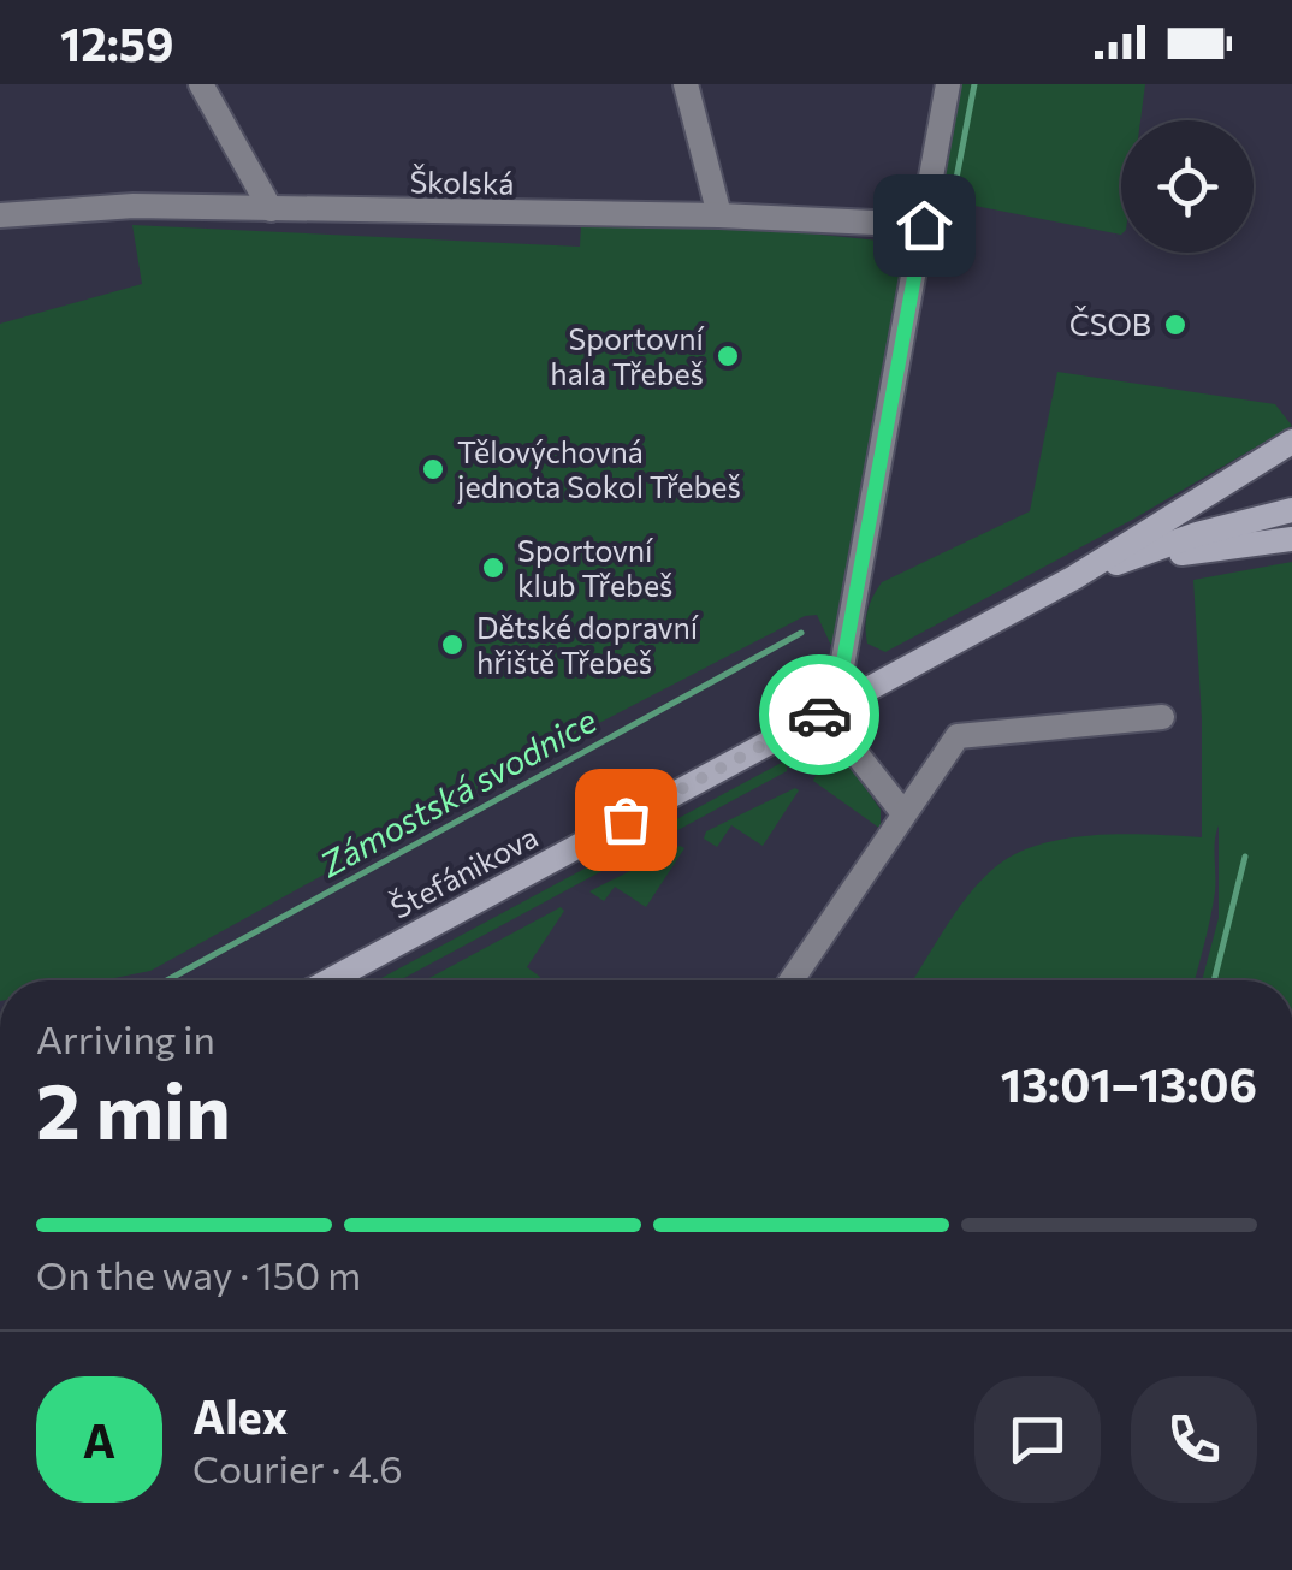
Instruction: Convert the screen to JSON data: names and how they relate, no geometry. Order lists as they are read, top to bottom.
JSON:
{
  "streets": {
    "street": ["Školská", "Štefánikova"]
  },
  "water": ["Zámostská svodnice"],
  "places": [
    "ČSOB",
    "Sportovní hala Třebeš",
    "Tělovýchovná jednota Sokol Třebeš",
    "Sportovní klub Třebeš",
    "Dětské dopravní hřiště Třebeš"
  ],
  "page": {
    "status": "12:59",
    "heading": ["2 min", "Arriving in", "13:01–13:06"],
    "panel": ["Alex", "Courier · 4.6"],
    "bar": "On the way · 150 m",
    "round": "A"
  }
}
